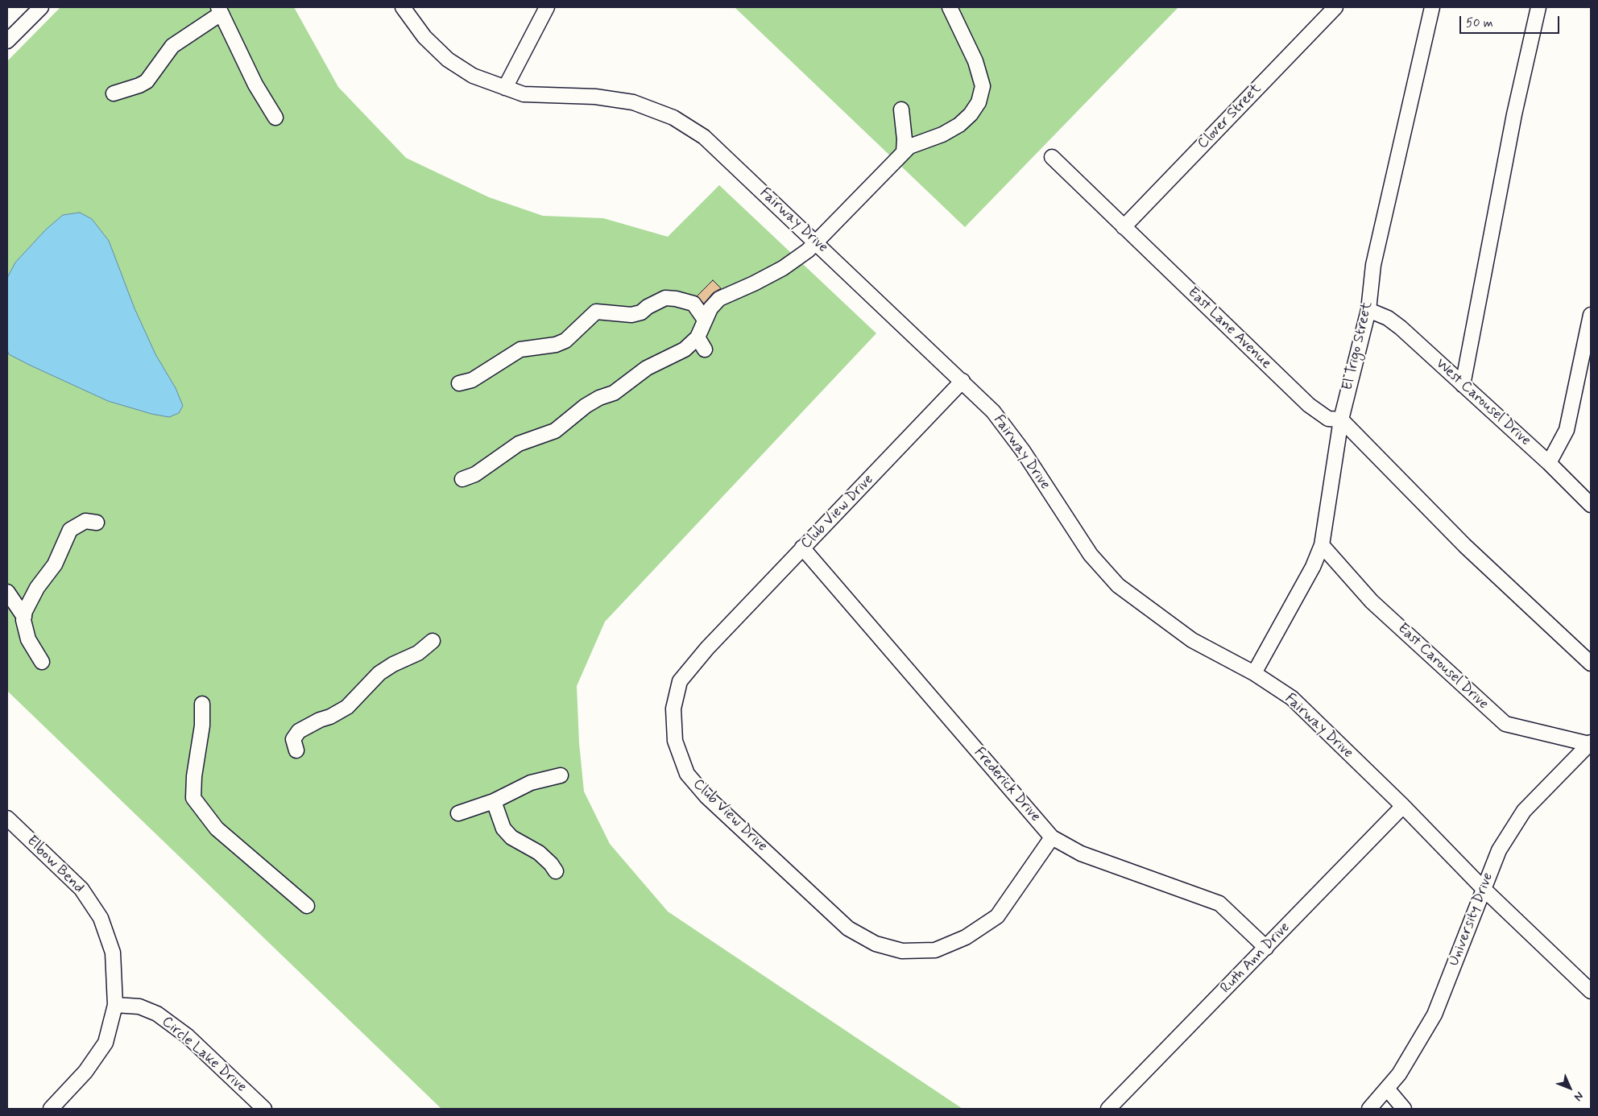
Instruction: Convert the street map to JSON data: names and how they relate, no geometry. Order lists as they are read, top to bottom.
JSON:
{
  "streets": {
    "street": [
      "Clover Street",
      "Fairway Drive",
      "East Lane Avenue",
      "El Trigo Street",
      "West Carousel Drive",
      "Club View Drive",
      "East Carousel Drive",
      "Frederick Drive",
      "Elbow Bend",
      "University Drive",
      "Ruth Ann Drive",
      "Circle Lake Drive"
    ]
  },
  "crossings": [
    ["Clover Street", "East Lane Avenue"],
    ["Fairway Drive", "El Trigo Street"],
    ["Fairway Drive", "Club View Drive"],
    ["Fairway Drive", "University Drive"],
    ["Fairway Drive", "Ruth Ann Drive"],
    ["East Lane Avenue", "El Trigo Street"],
    ["El Trigo Street", "West Carousel Drive"],
    ["El Trigo Street", "East Carousel Drive"],
    ["Club View Drive", "Frederick Drive"],
    ["East Carousel Drive", "University Drive"],
    ["Frederick Drive", "Ruth Ann Drive"],
    ["Elbow Bend", "Circle Lake Drive"]
  ],
  "scale_bar": "50 m",
  "north": "bottom right"
}
